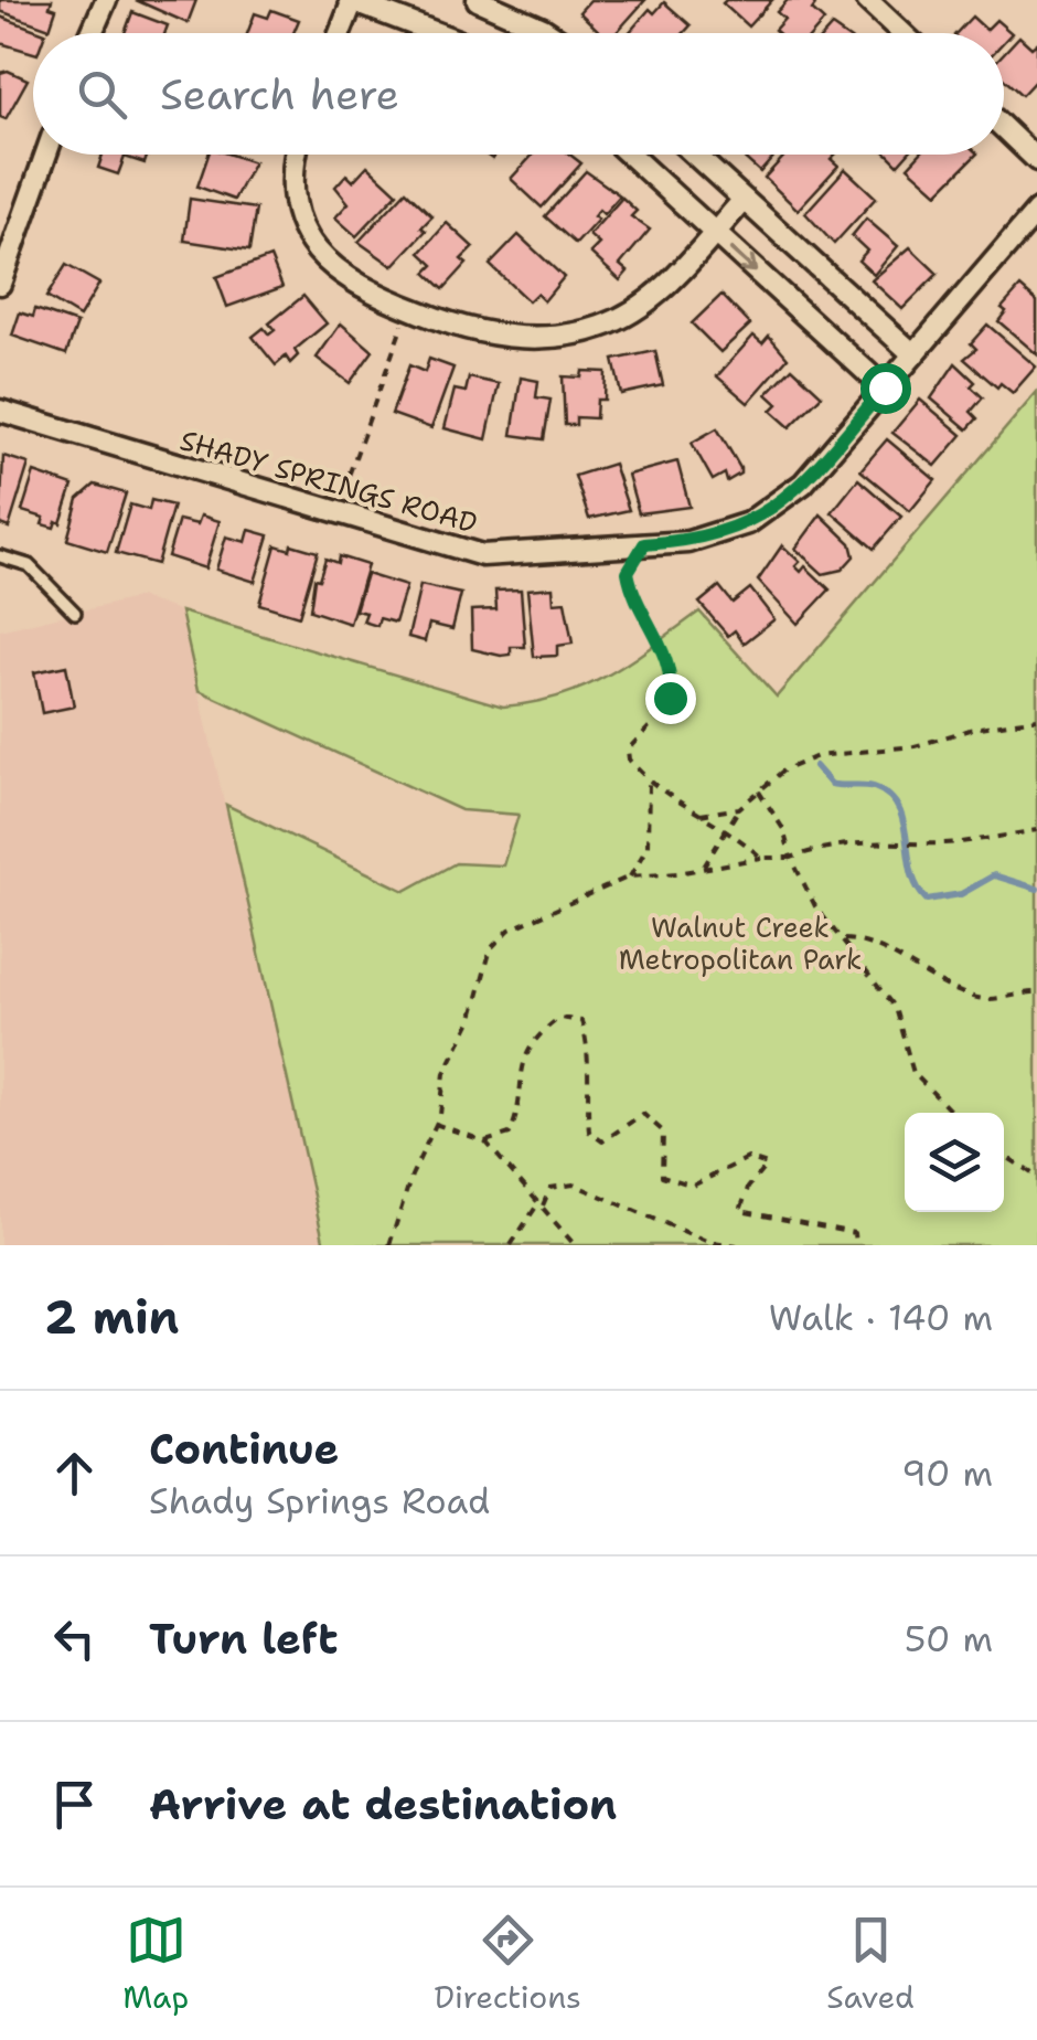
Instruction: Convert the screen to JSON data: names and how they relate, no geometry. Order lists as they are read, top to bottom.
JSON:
{
  "streets": {
    "street": ["SHADY SPRINGS ROAD"]
  },
  "parks": ["Walnut Creek Metropolitan Park"],
  "page": {
    "search": "Search here",
    "heading": ["2 min", "Walk · 140 m"],
    "list": [
      ["Continue", "Shady Springs Road", "90 m"],
      ["Turn left", "50 m"],
      "Arrive at destination"
    ],
    "nav": ["Map", "Directions", "Saved"]
  }
}
